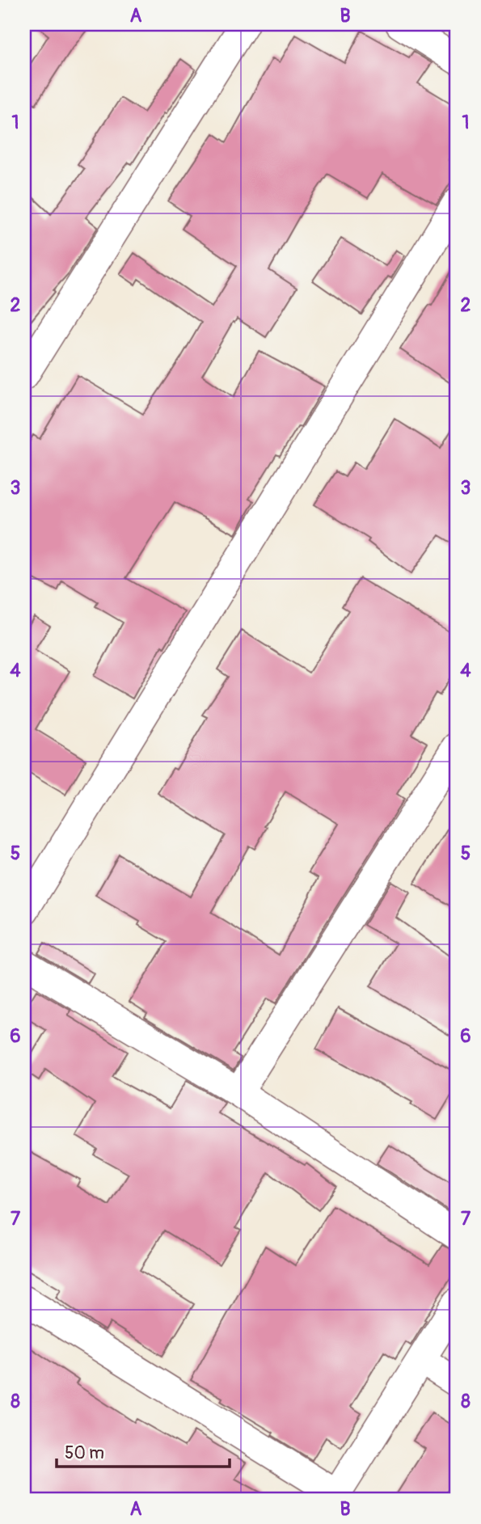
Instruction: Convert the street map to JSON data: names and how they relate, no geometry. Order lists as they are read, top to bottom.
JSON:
{
  "scale_bar": "50 m",
  "grid": {
    "columns": ["A", "B"],
    "rows": [
      "1",
      "2",
      "3",
      "4",
      "5",
      "6",
      "7",
      "8"
    ]
  }
}
